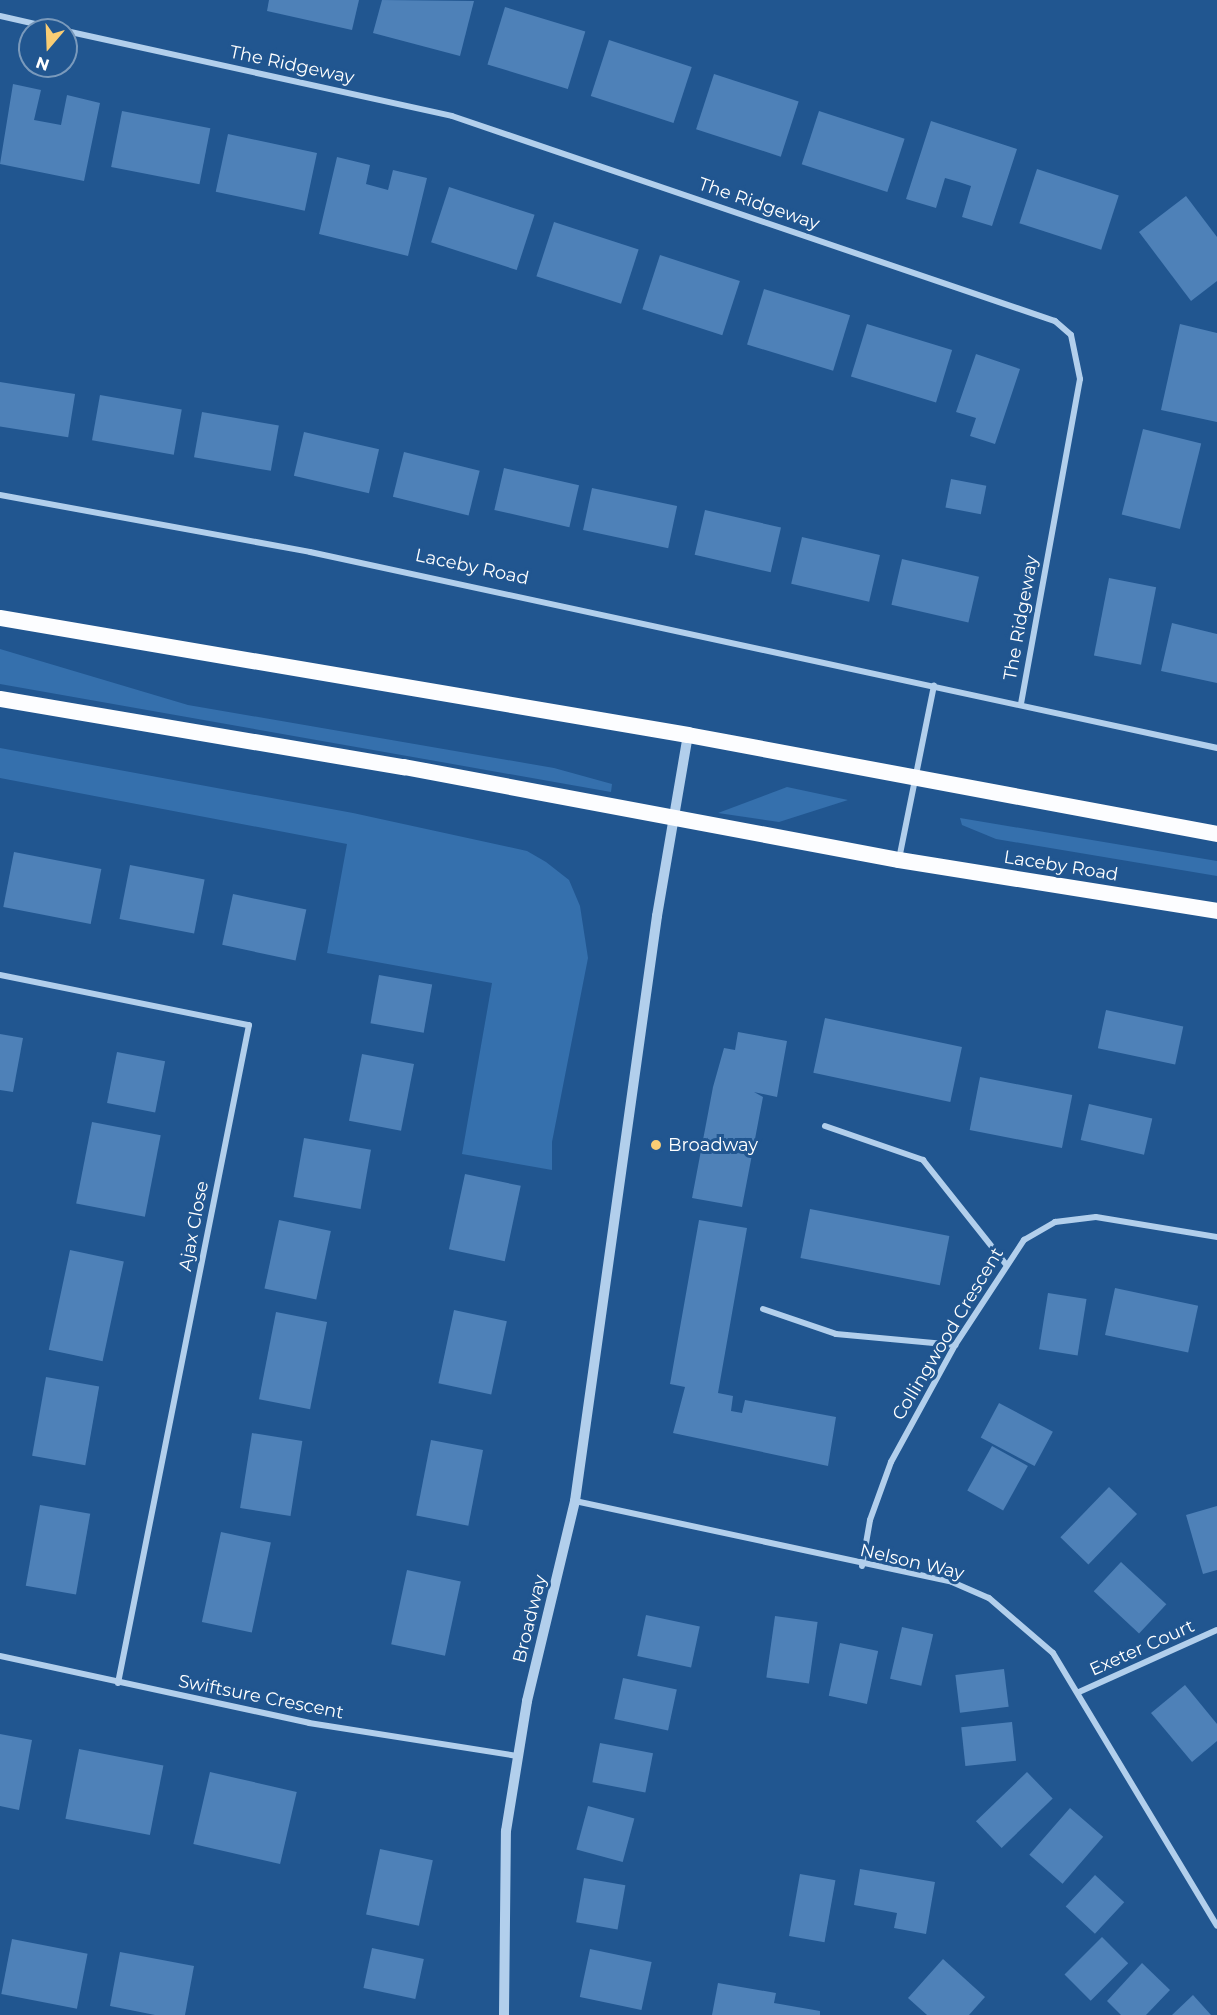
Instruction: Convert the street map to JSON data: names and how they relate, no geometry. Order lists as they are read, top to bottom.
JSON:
{
  "streets": {
    "highway": ["Laceby Road"],
    "street": [
      "The Ridgeway",
      "Ajax Close",
      "Collingwood Crescent",
      "Nelson Way",
      "Broadway",
      "Exeter Court",
      "Swiftsure Crescent"
    ]
  },
  "crossings": [
    ["The Ridgeway", "Laceby Road"],
    ["Laceby Road", "Broadway"],
    ["Ajax Close", "Swiftsure Crescent"],
    ["Collingwood Crescent", "Nelson Way"],
    ["Nelson Way", "Broadway"],
    ["Nelson Way", "Exeter Court"],
    ["Broadway", "Swiftsure Crescent"]
  ],
  "places": ["Broadway"],
  "north": "bottom"
}
